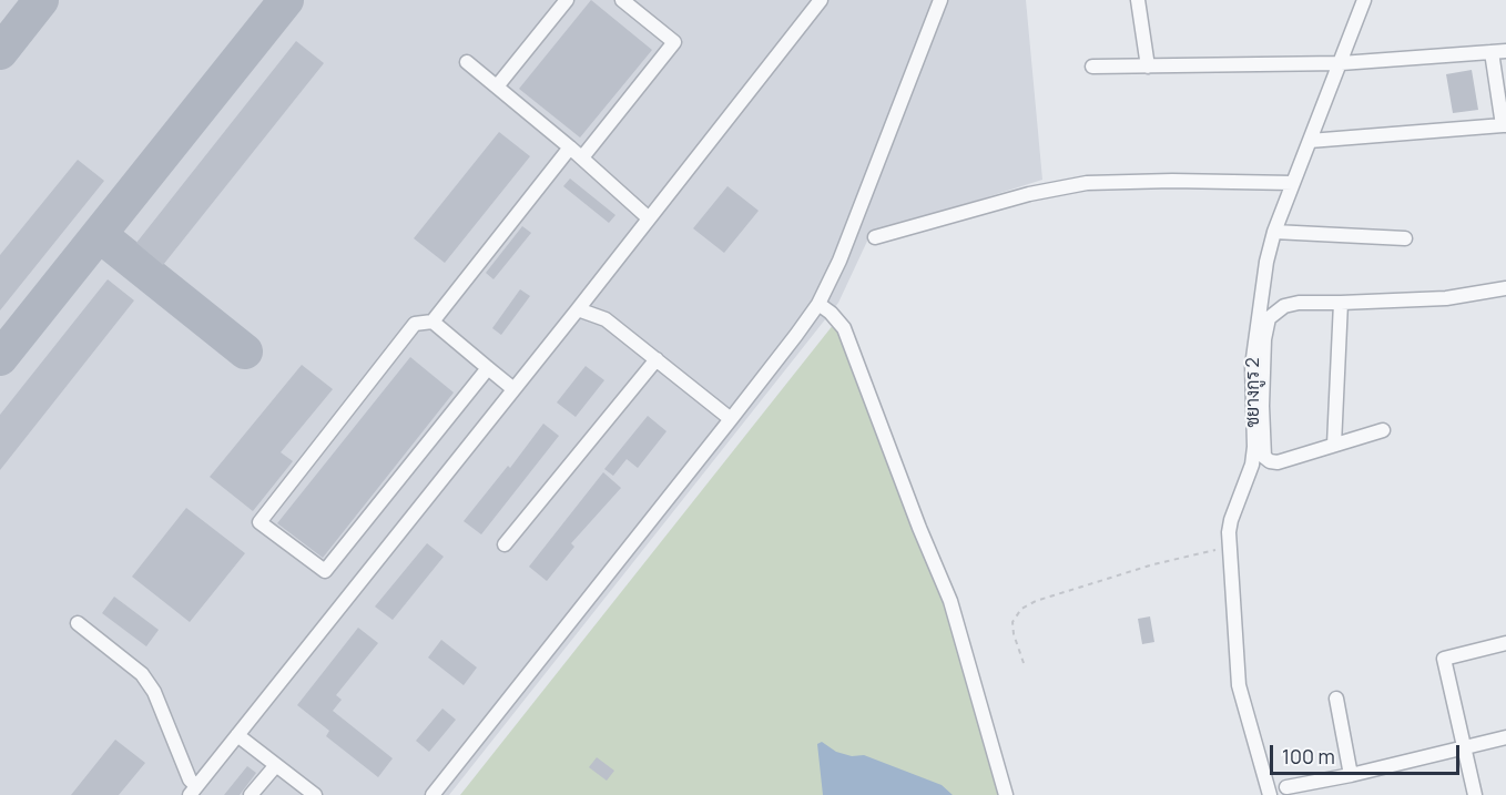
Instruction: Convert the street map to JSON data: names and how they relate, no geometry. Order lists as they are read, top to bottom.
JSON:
{
  "streets": {
    "street": ["ชยางกูร 2"]
  },
  "scale_bar": "100 m"
}
